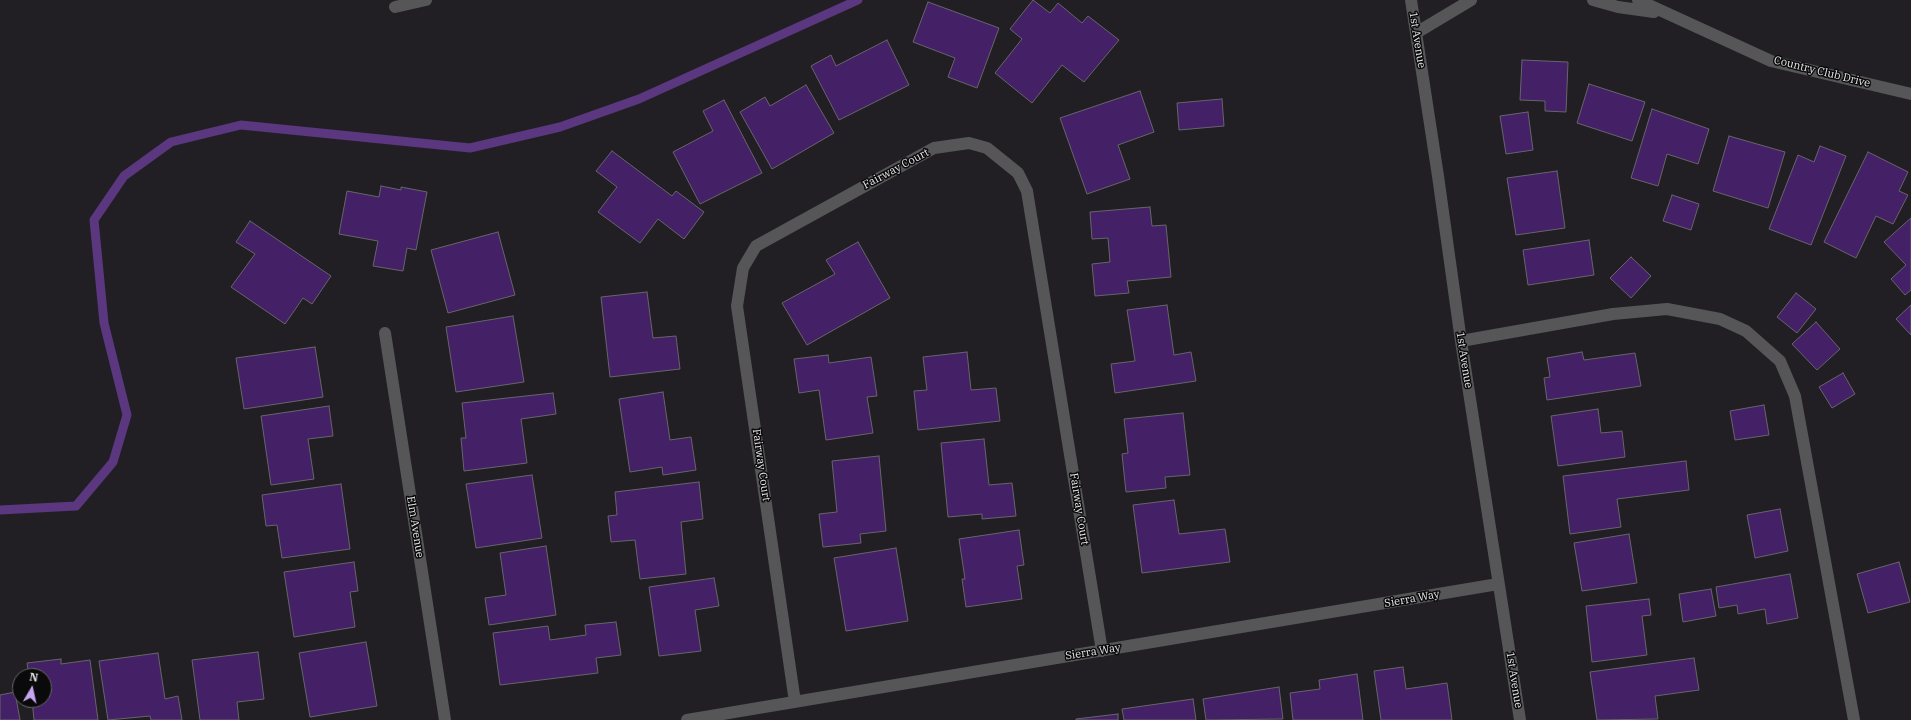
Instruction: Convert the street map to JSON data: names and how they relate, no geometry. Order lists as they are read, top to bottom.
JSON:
{
  "streets": {
    "street": [
      "1st Avenue",
      "Country Club Drive",
      "Fairway Court",
      "Elm Avenue",
      "Sierra Way"
    ]
  },
  "crossings": [
    ["1st Avenue", "Sierra Way"],
    ["Fairway Court", "Sierra Way"]
  ],
  "north": "top"
}
